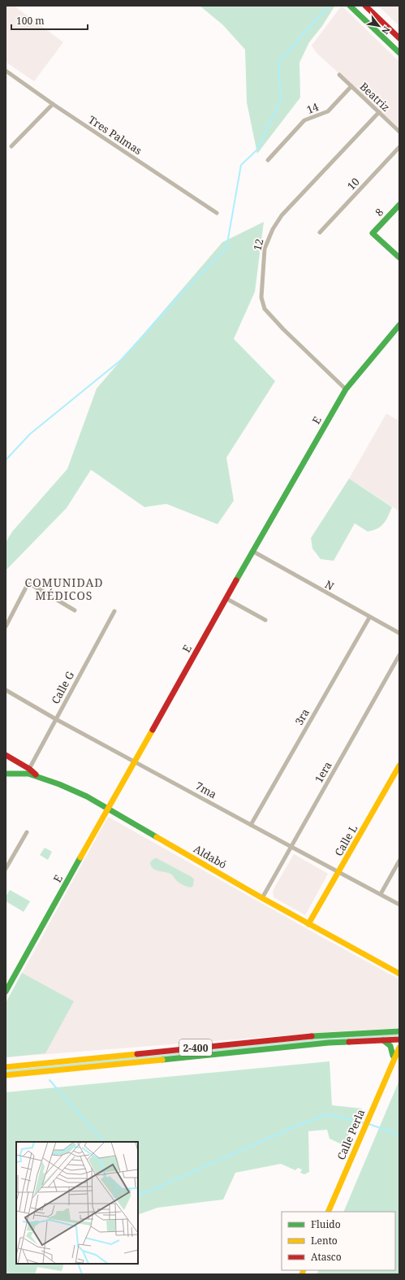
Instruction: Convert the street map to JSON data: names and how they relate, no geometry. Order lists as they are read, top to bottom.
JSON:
{
  "streets": {
    "main road": [
      "8",
      "E",
      "Calle L",
      "Aldabó",
      "2-400",
      "Calle Perla"
    ],
    "street": [
      "Beatriz",
      "14",
      "Tres Palmas",
      "10",
      "12",
      "N",
      "Calle G",
      "3ra",
      "1era",
      "7ma"
    ]
  },
  "crossings": [
    ["Beatriz", "14"],
    ["Beatriz", "12"],
    ["12", "E"],
    ["E", "N"],
    ["E", "7ma"],
    ["E", "Aldabó"],
    ["N", "3ra"],
    ["Calle G", "7ma"],
    ["Calle G", "Aldabó"],
    ["3ra", "7ma"],
    ["1era", "7ma"],
    ["1era", "Aldabó"],
    ["7ma", "Calle L"],
    ["Calle L", "Aldabó"]
  ],
  "districts": ["COMUNIDAD MÉDICOS"],
  "legend": ["Fluido", "Lento", "Atasco"],
  "scale_bar": "100 m",
  "north": "bottom right"
}
